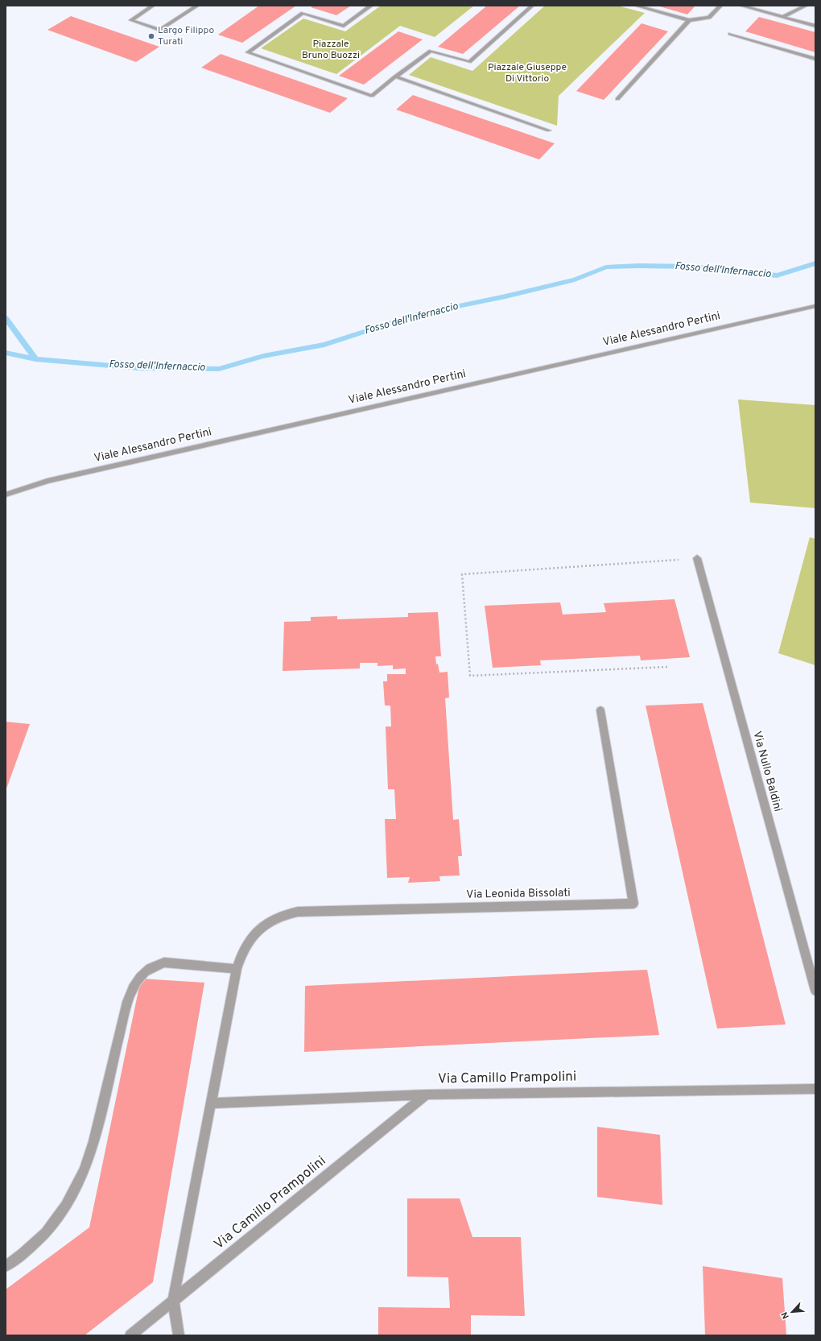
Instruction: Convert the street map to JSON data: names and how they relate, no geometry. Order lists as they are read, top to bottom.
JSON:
{
  "streets": {
    "street": [
      "Viale Alessandro Pertini",
      "Via Nullo Baldini",
      "Via Leonida Bissolati",
      "Via Camillo Prampolini"
    ]
  },
  "water": ["Fosso dell'Infernaccio"],
  "parks": ["Piazzale Bruno Buozzi", "Piazzale Giuseppe Di Vittorio"],
  "places": ["Largo Filippo Turati"],
  "north": "bottom left"
}
